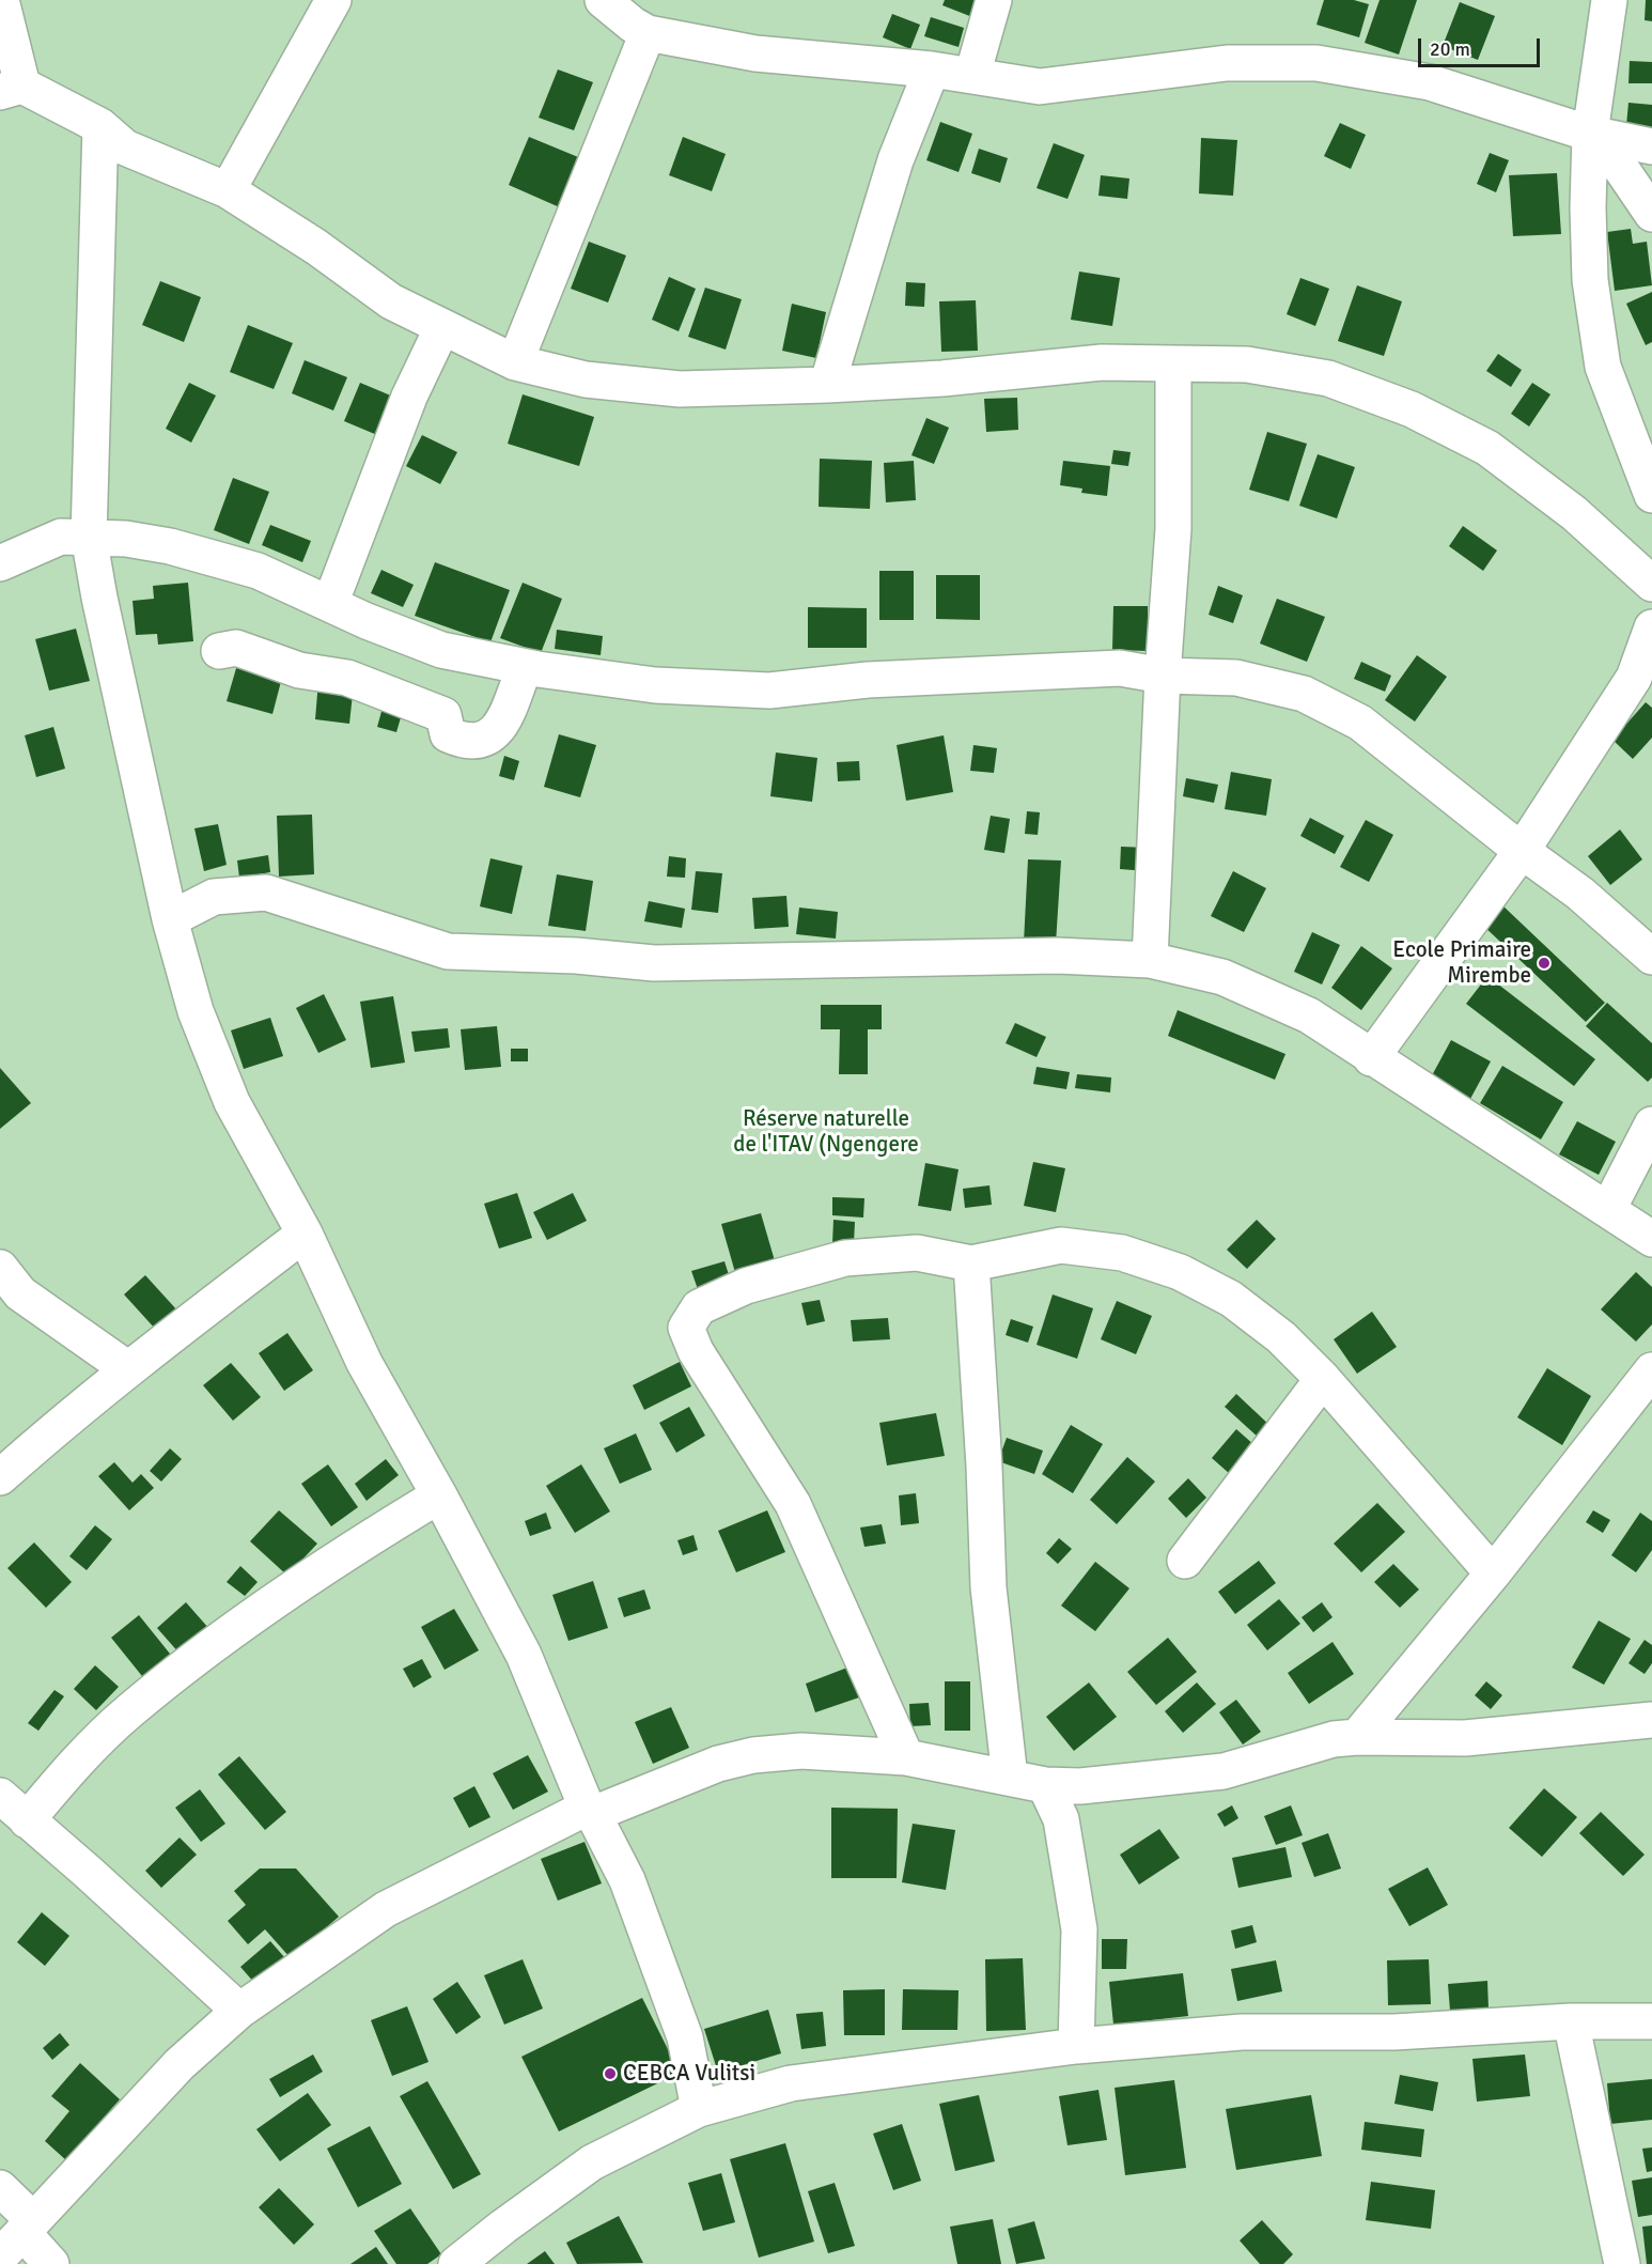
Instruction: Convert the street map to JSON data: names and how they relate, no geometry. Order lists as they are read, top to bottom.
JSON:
{
  "parks": ["Réserve naturelle de l'ITAV (Ngengere"],
  "places": ["Ecole Primaire Mirembe", "CEBCA Vulitsi"],
  "scale_bar": "20 m"
}
